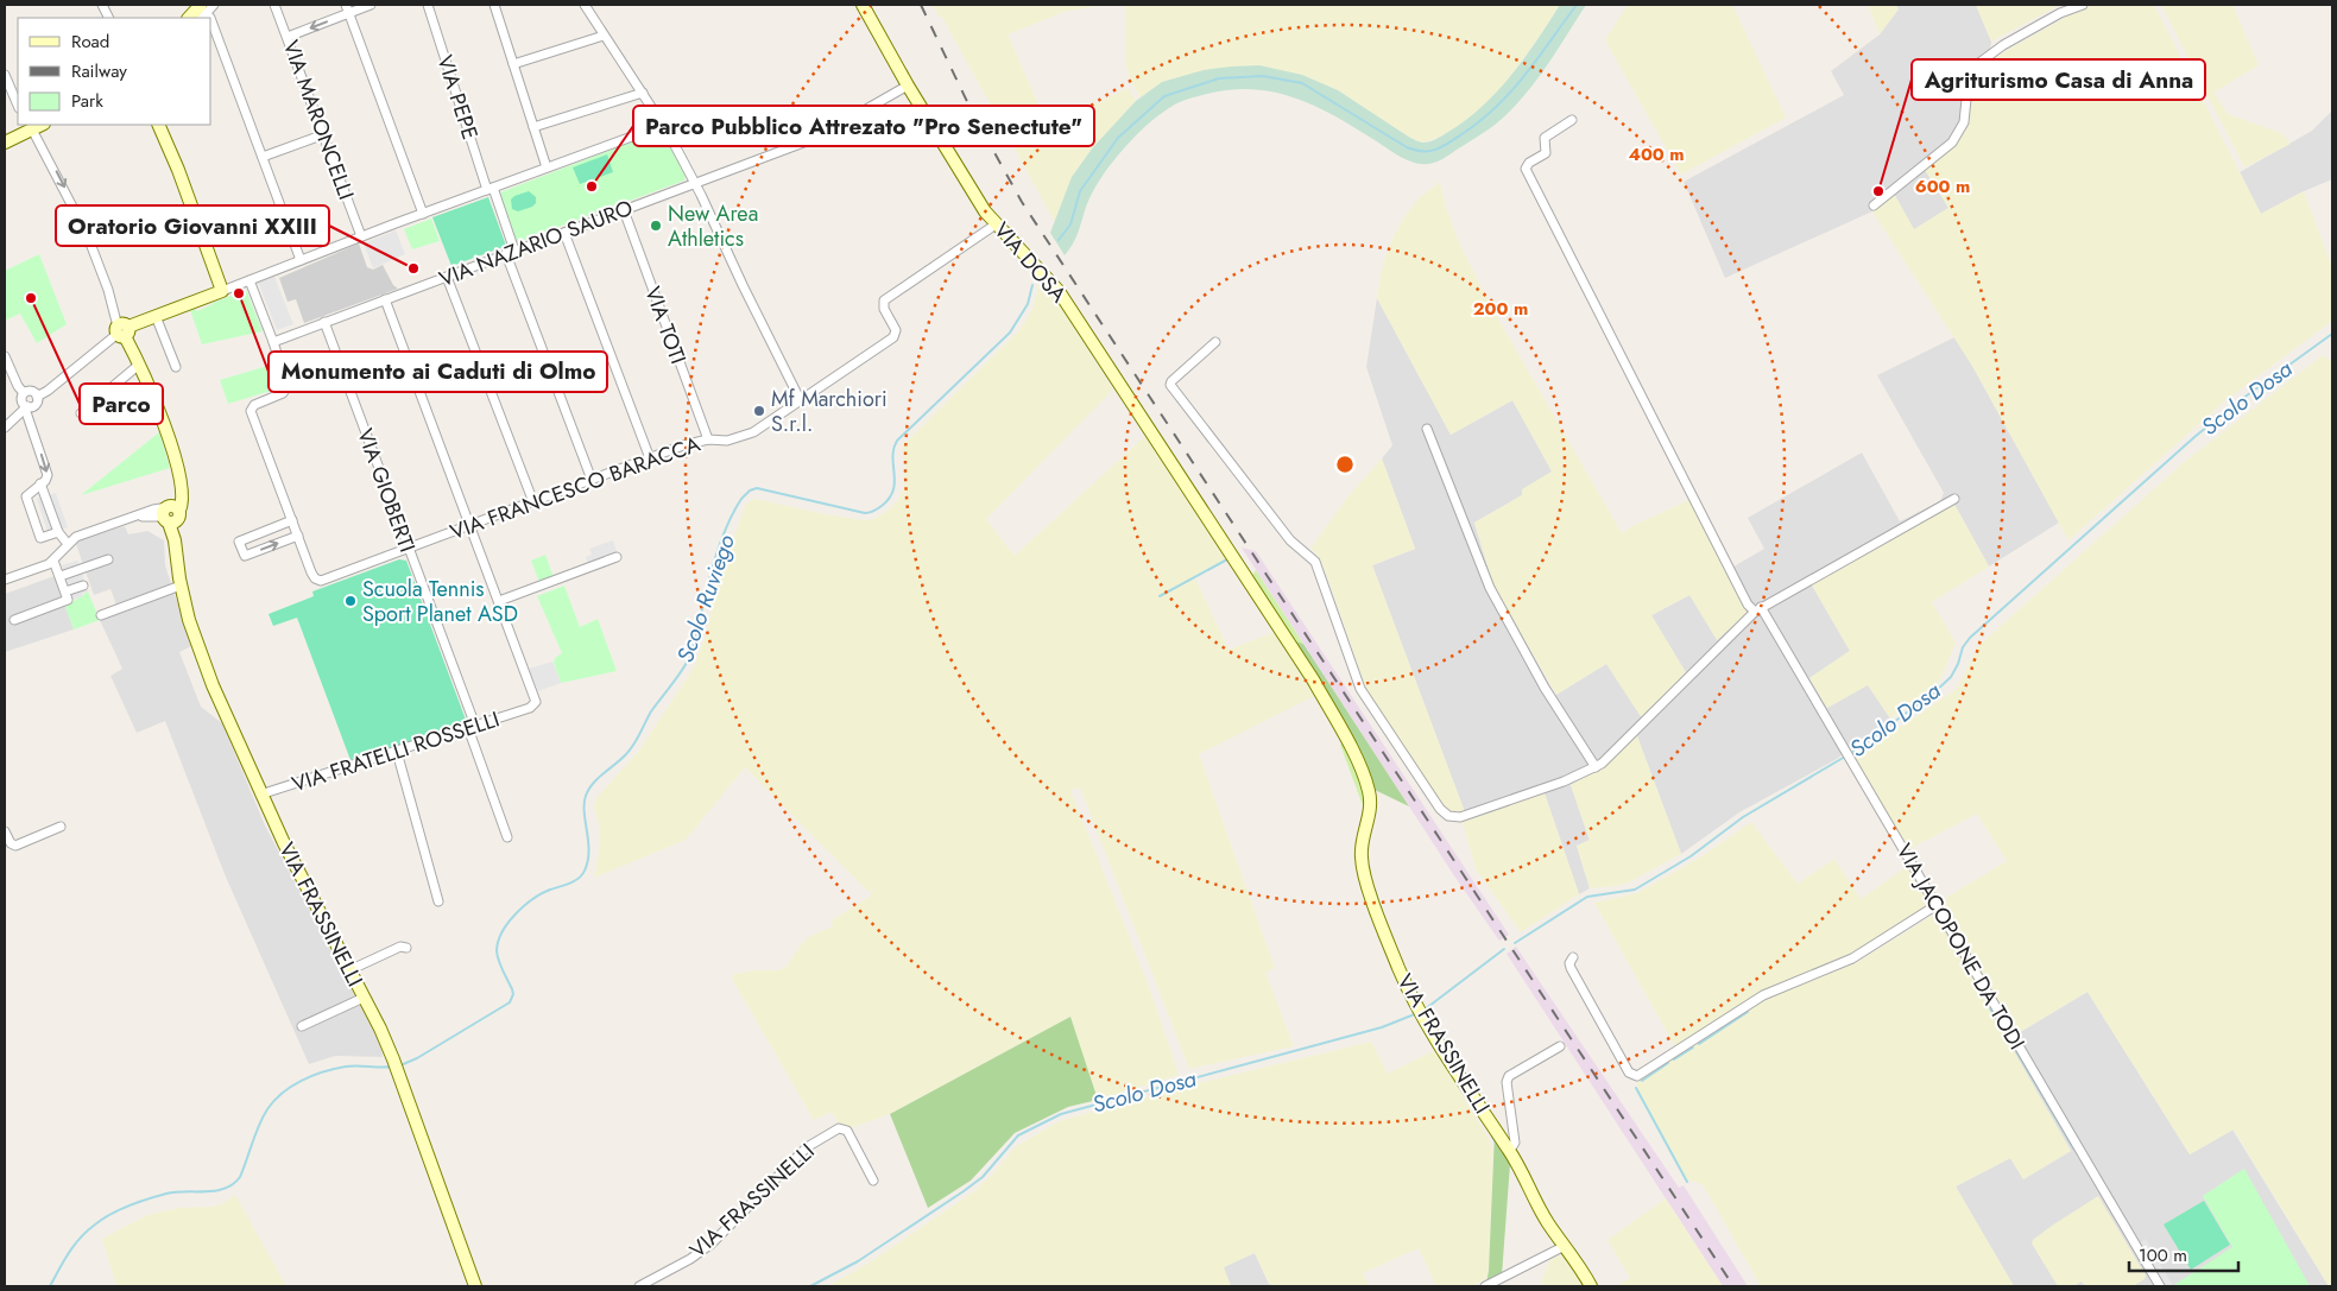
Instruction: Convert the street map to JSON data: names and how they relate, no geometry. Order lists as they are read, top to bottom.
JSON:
{
  "streets": {
    "street": [
      "VIA PEPE",
      "VIA MARONCELLI",
      "VIA NAZARIO SAURO",
      "VIA DOSA",
      "VIA TOTI",
      "VIA FRANCESCO BARACCA",
      "VIA GIOBERTI",
      "VIA FRATELLI ROSSELLI",
      "VIA FRASSINELLI",
      "VIA JACOPONE DA TODI"
    ]
  },
  "crossings": [
    ["VIA PEPE", "VIA NAZARIO SAURO"],
    ["VIA NAZARIO SAURO", "VIA DOSA"],
    ["VIA NAZARIO SAURO", "VIA TOTI"],
    ["VIA NAZARIO SAURO", "VIA GIOBERTI"],
    ["VIA DOSA", "VIA FRANCESCO BARACCA"],
    ["VIA DOSA", "VIA FRASSINELLI"],
    ["VIA TOTI", "VIA FRANCESCO BARACCA"],
    ["VIA FRANCESCO BARACCA", "VIA GIOBERTI"],
    ["VIA GIOBERTI", "VIA FRATELLI ROSSELLI"],
    ["VIA FRATELLI ROSSELLI", "VIA FRASSINELLI"]
  ],
  "water": ["Scolo Dosa", "Scolo Ruviego"],
  "places": [
    "Parco Pubblico Attrezato \"Pro Senectute\"",
    "Agriturismo Casa di Anna",
    "New Area Athletics",
    "Oratorio Giovanni XXIII",
    "Monumento ai Caduti di Olmo",
    "Parco",
    "Mf Marchiori S.r.l.",
    "Scuola Tennis Sport Planet ASD"
  ],
  "legend": ["Road", "Railway", "Park"],
  "scale_bar": "100 m",
  "rings": ["400 m", "600 m", "200 m"]
}
